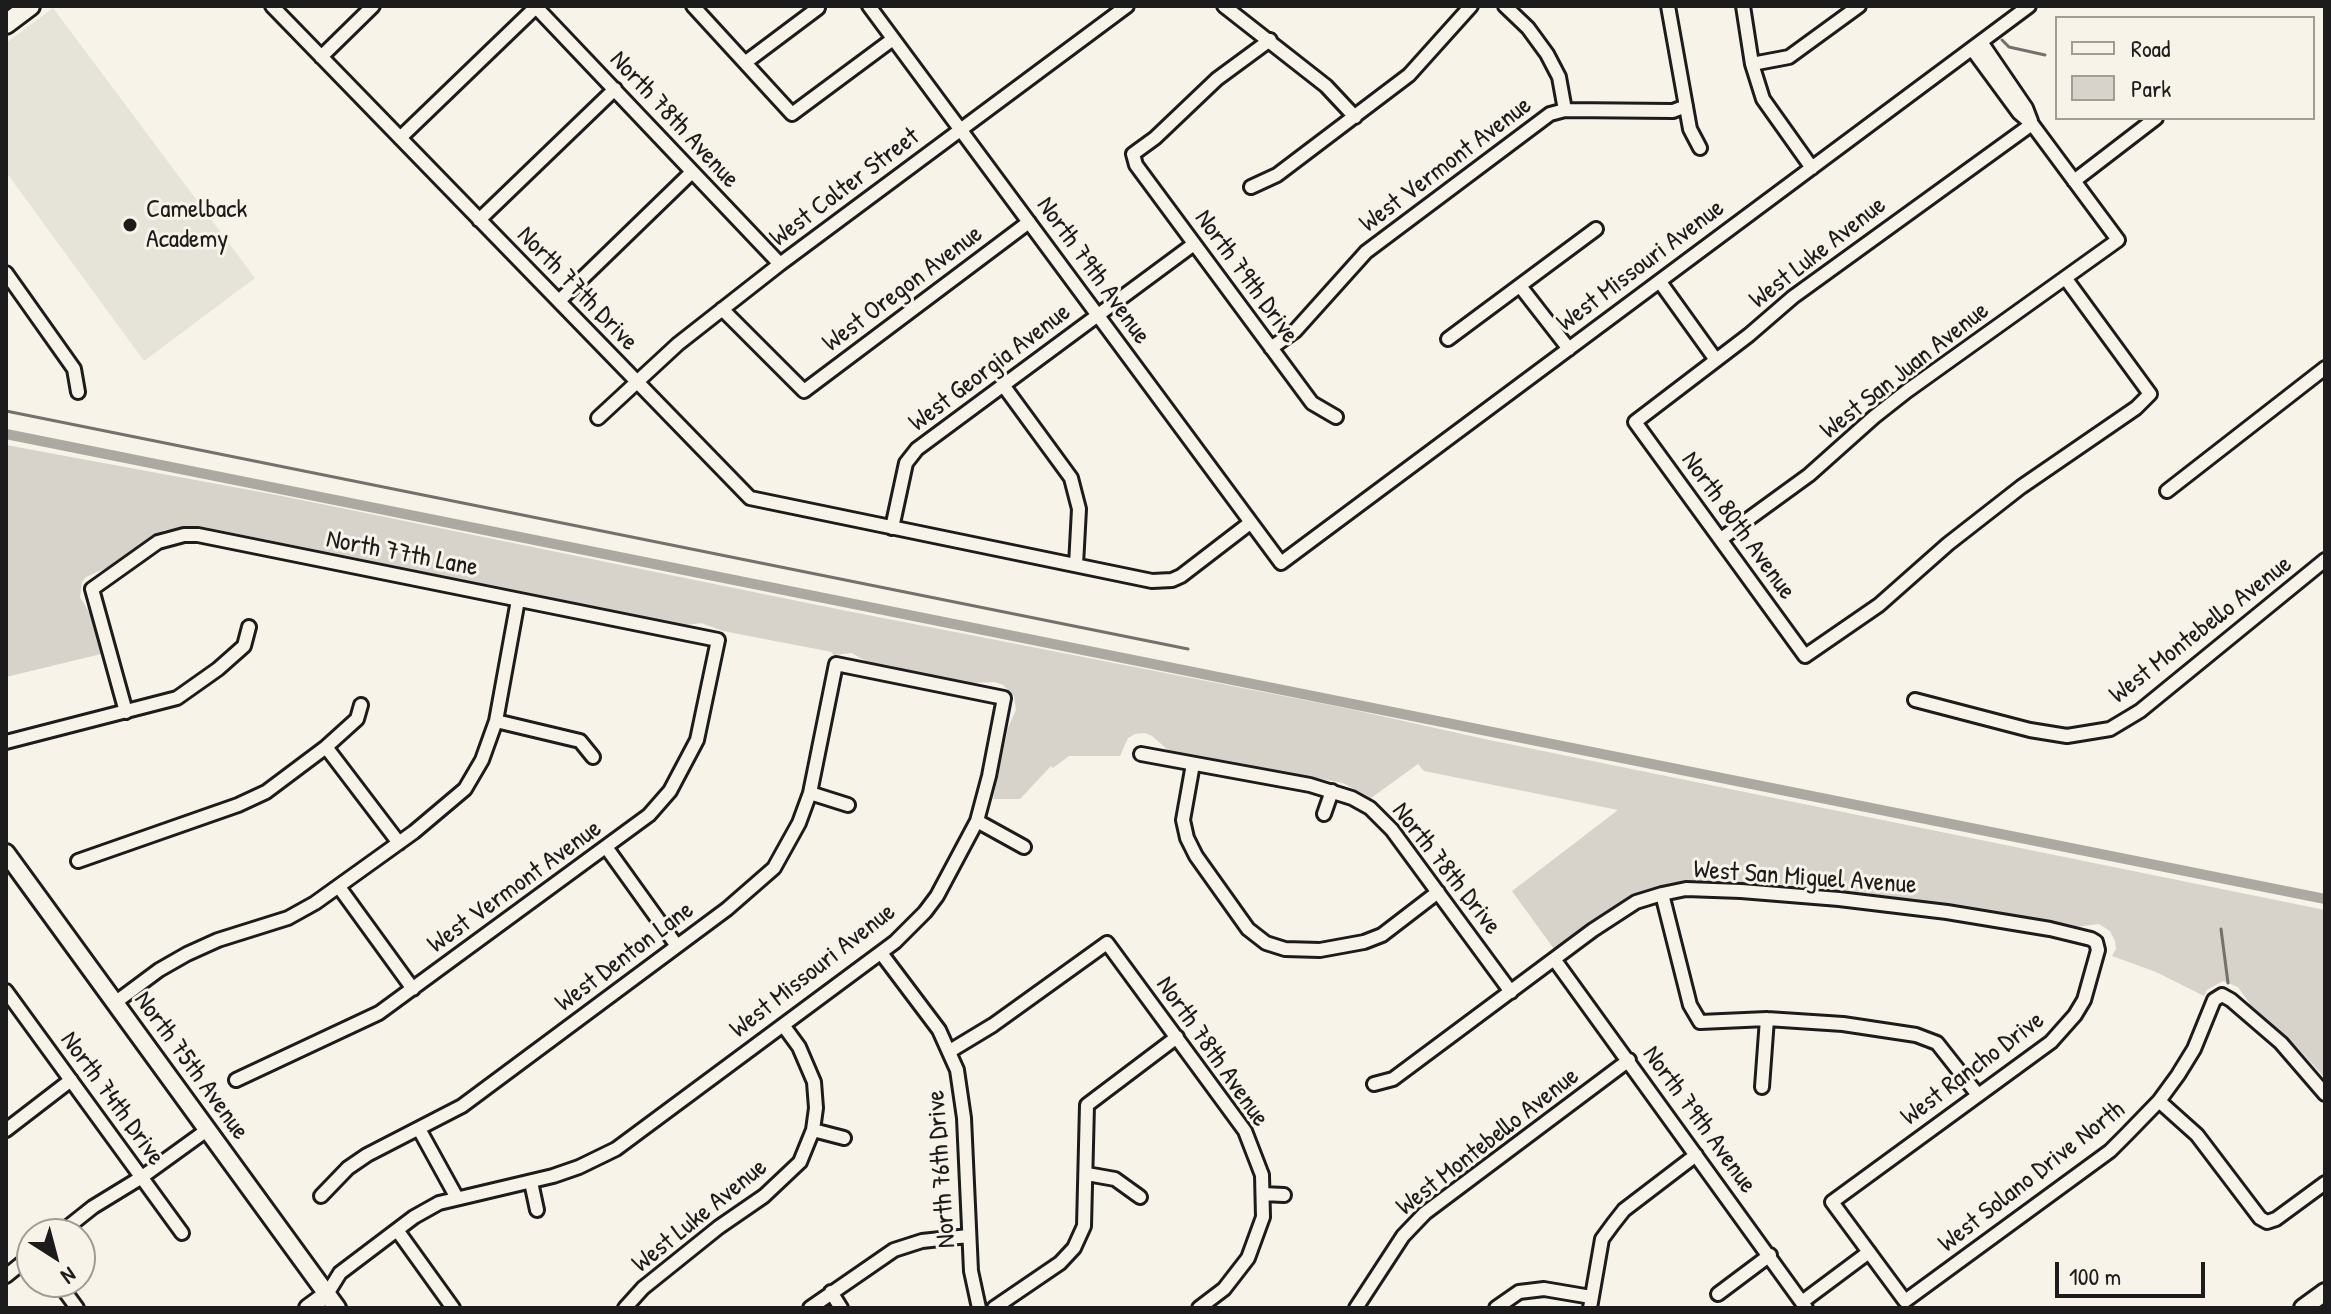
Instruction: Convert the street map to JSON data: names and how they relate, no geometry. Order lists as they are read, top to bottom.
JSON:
{
  "streets": {
    "main road": ["West Missouri Avenue", "North 75th Avenue"],
    "street": [
      "North 78th Avenue",
      "West Vermont Avenue",
      "West Colter Street",
      "West Luke Avenue",
      "North 79th Avenue",
      "North 79th Drive",
      "North 77th Drive",
      "West Oregon Avenue",
      "West Georgia Avenue",
      "West San Juan Avenue",
      "North 80th Avenue",
      "North 77th Lane",
      "West Montebello Avenue",
      "North 78th Drive",
      "West San Miguel Avenue",
      "West Denton Lane",
      "West Rancho Drive",
      "North 74th Drive",
      "North 76th Drive",
      "West Solano Drive North"
    ]
  },
  "crossings": [
    ["North 78th Avenue", "West Colter Street"],
    ["North 78th Avenue", "North 76th Drive"],
    ["West Vermont Avenue", "North 79th Drive"],
    ["West Vermont Avenue", "North 77th Lane"],
    ["West Colter Street", "North 79th Avenue"],
    ["West Colter Street", "North 77th Drive"],
    ["West Colter Street", "West Oregon Avenue"],
    ["West Luke Avenue", "West Missouri Avenue"],
    ["West Luke Avenue", "North 80th Avenue"],
    ["West Missouri Avenue", "North 79th Avenue"],
    ["West Missouri Avenue", "West Denton Lane"],
    ["West Missouri Avenue", "North 75th Avenue"],
    ["West Missouri Avenue", "North 76th Drive"],
    ["North 79th Avenue", "West Oregon Avenue"],
    ["North 79th Avenue", "West Georgia Avenue"],
    ["North 79th Avenue", "West Montebello Avenue"],
    ["North 79th Avenue", "West San Miguel Avenue"],
    ["North 79th Drive", "West Georgia Avenue"],
    ["North 77th Drive", "West Georgia Avenue"],
    ["West San Juan Avenue", "North 80th Avenue"],
    ["North 78th Drive", "West San Miguel Avenue"],
    ["West San Miguel Avenue", "West Rancho Drive"],
    ["West Rancho Drive", "West Solano Drive North"]
  ],
  "places": ["Camelback Academy"],
  "legend": ["Road", "Park"],
  "scale_bar": "100 m",
  "north": "bottom right"
}
